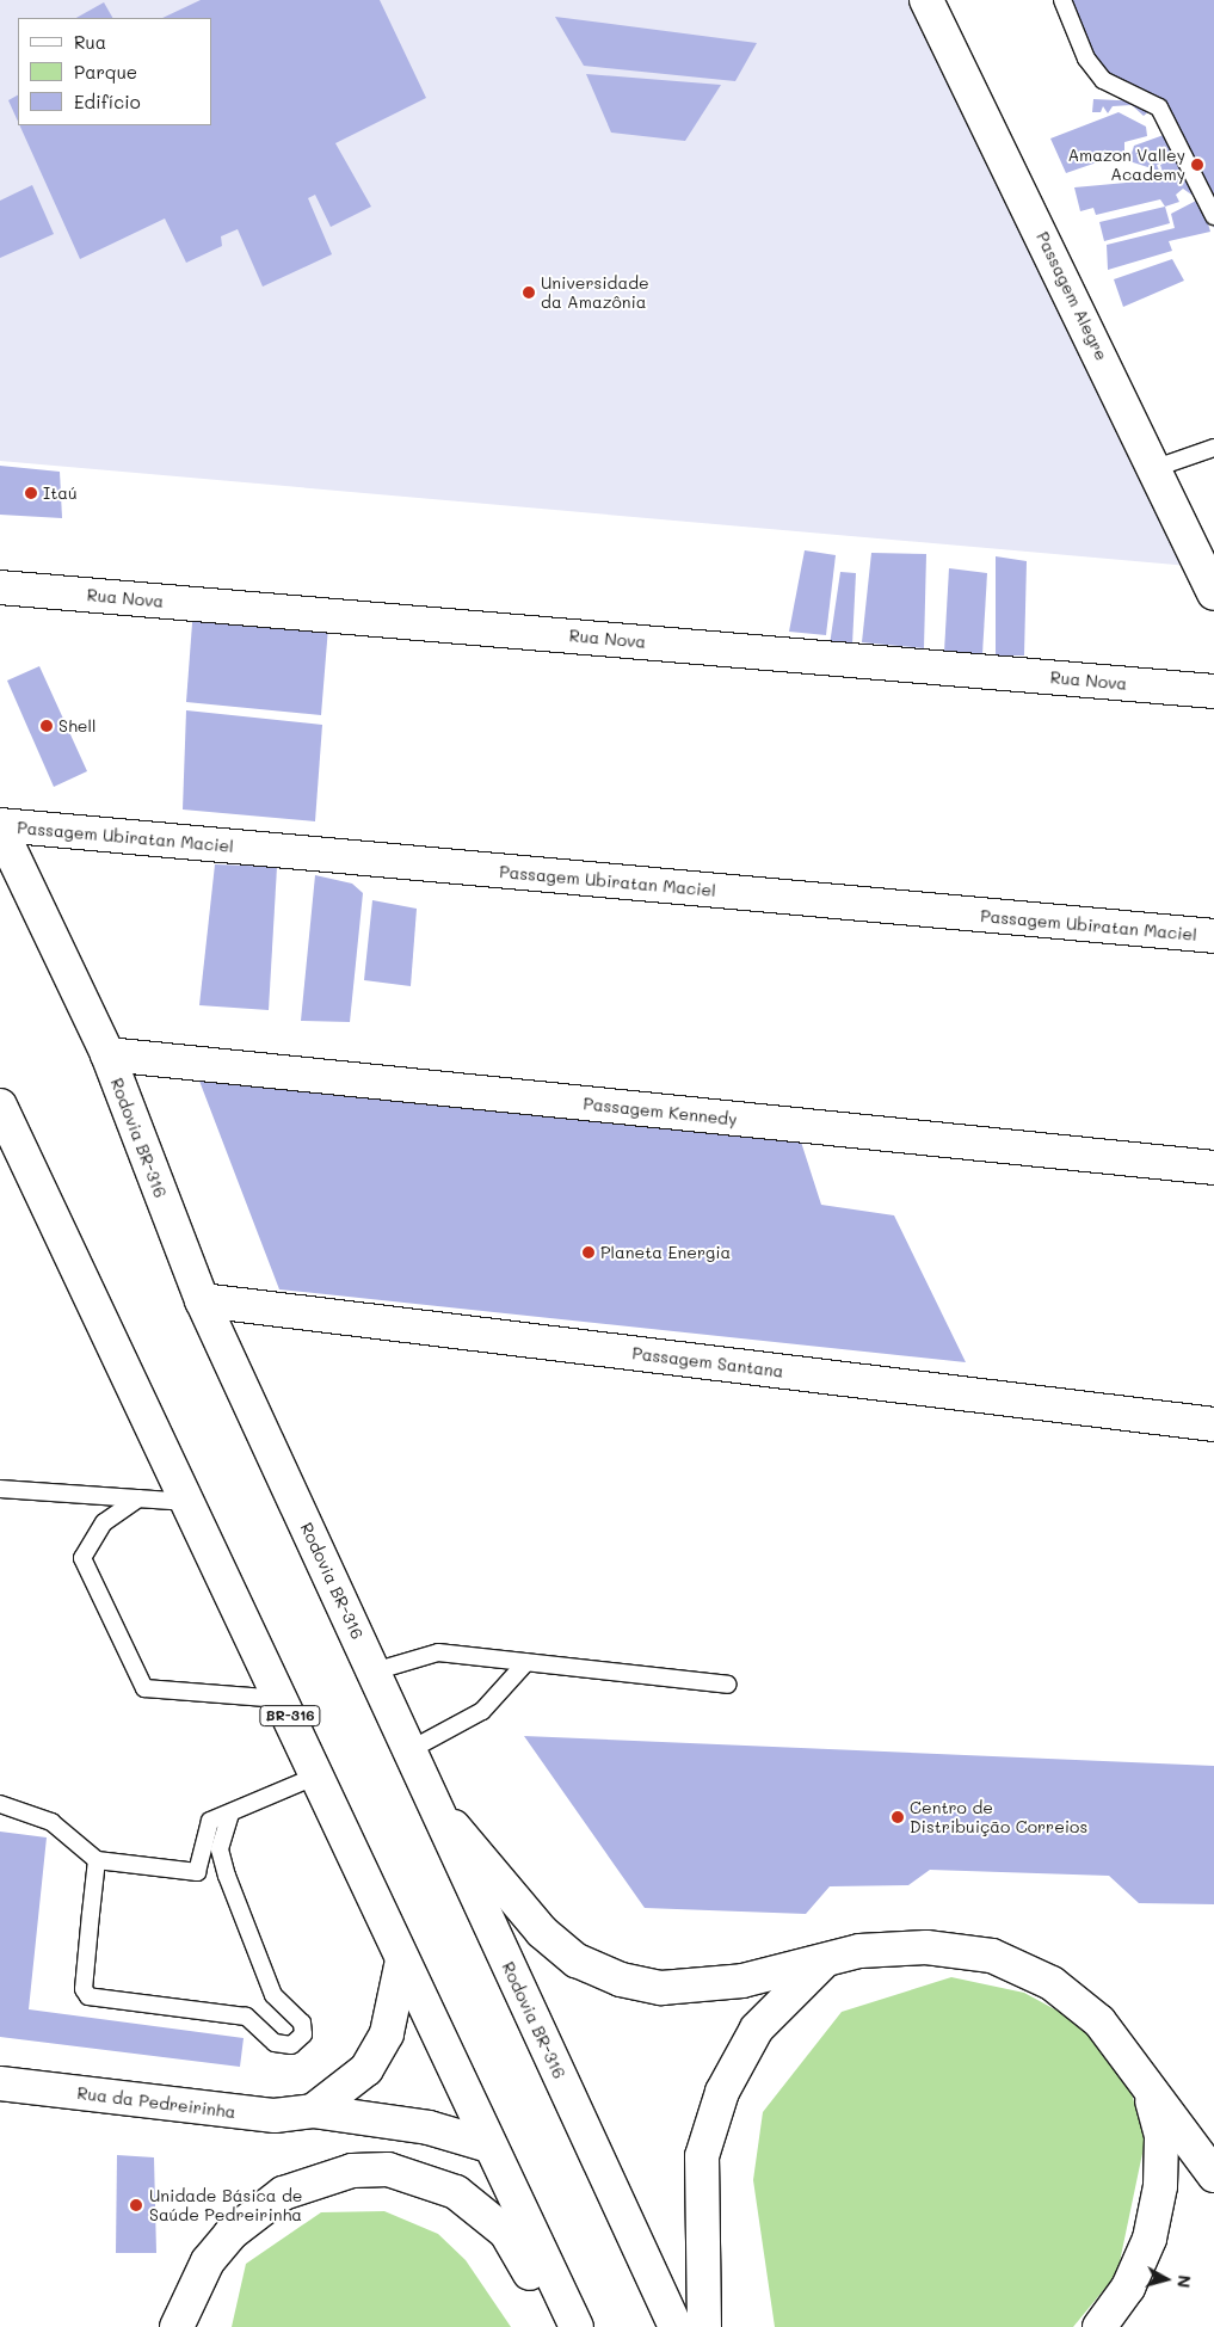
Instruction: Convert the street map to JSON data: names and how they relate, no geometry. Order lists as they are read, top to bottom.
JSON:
{
  "streets": {
    "main road": [
      "Passagem Alegre",
      "Rua Nova",
      "Passagem Ubiratan Maciel",
      "Passagem Kennedy",
      "Rodovia BR-316",
      "Passagem Santana",
      "BR-316",
      "Rua da Pedreirinha"
    ]
  },
  "crossings": [
    ["Passagem Ubiratan Maciel", "Rodovia BR-316"],
    ["Passagem Kennedy", "Rodovia BR-316"],
    ["Rodovia BR-316", "Passagem Santana"],
    ["BR-316", "Rua da Pedreirinha"]
  ],
  "places": [
    "Amazon Valley Academy",
    "Universidade da Amazônia",
    "Itaú",
    "Shell",
    "Planeta Energia",
    "Centro de Distribuição Correios",
    "Unidade Básica de Saúde Pedreirinha"
  ],
  "legend": ["Rua", "Parque", "Edifício"],
  "north": "right"
}
